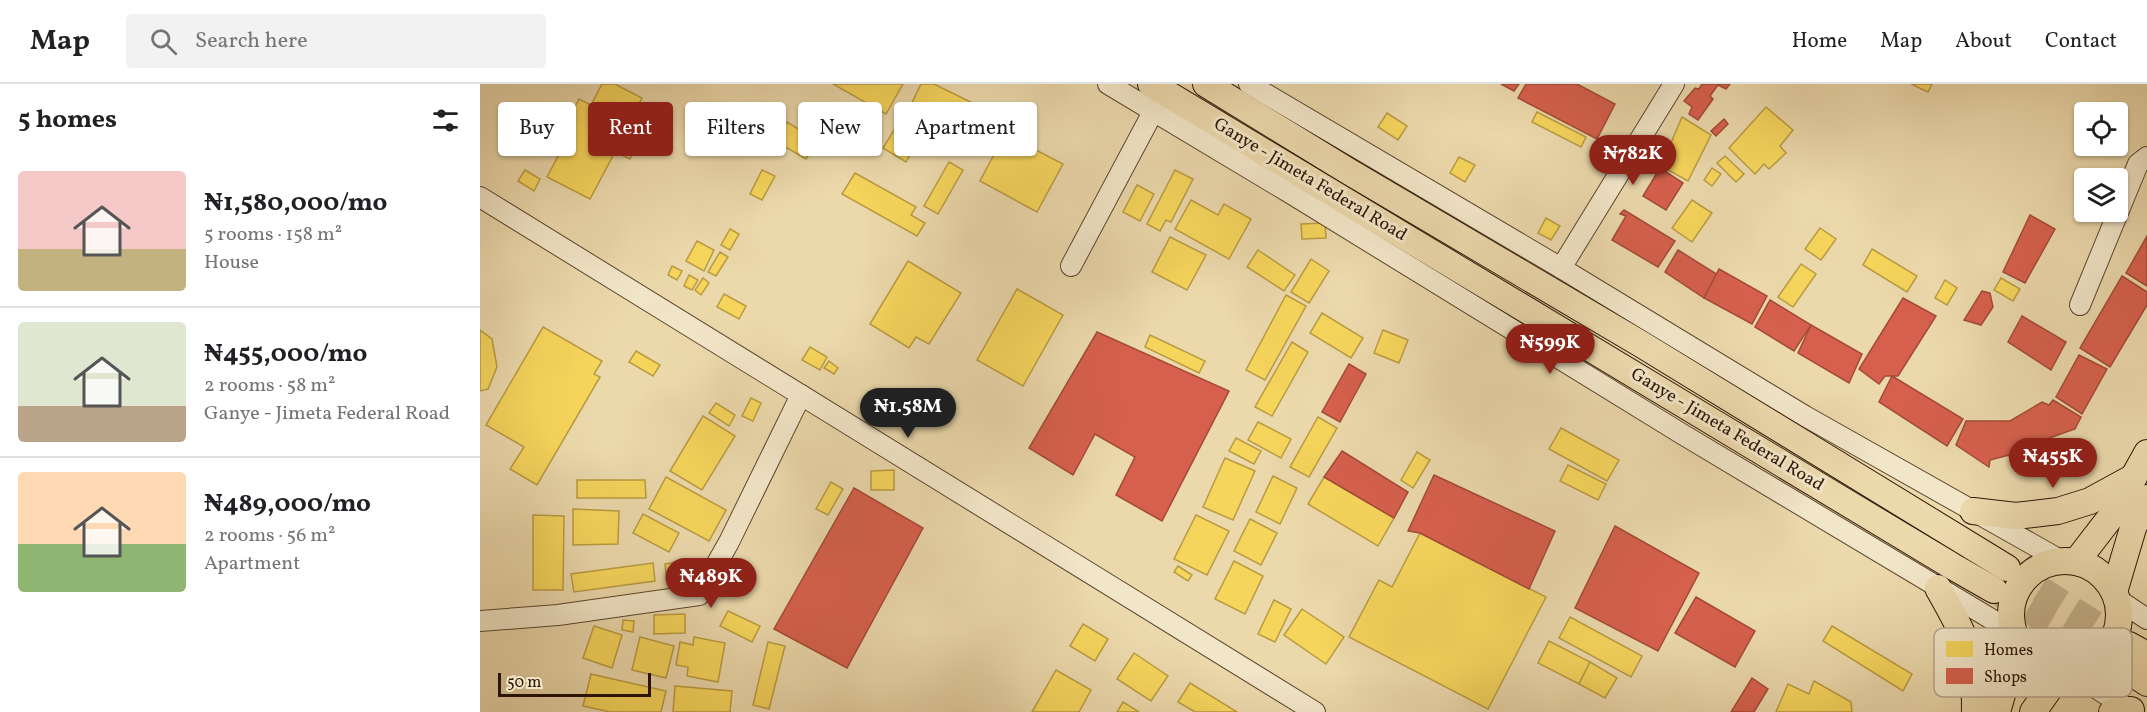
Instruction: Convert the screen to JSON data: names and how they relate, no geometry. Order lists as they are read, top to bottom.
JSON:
{
  "streets": {
    "main road": ["Ganye - Jimeta Federal Road"]
  },
  "legend": ["Homes", "Shops"],
  "scale_bar": "50 m",
  "page": {
    "header": "Map",
    "search": "Search here",
    "nav": [
      "Home",
      "Map",
      "About",
      "Contact"
    ],
    "heading": "5 homes",
    "chip": [
      "Buy",
      "Rent",
      "Filters",
      "New",
      "Apartment"
    ],
    "price": [
      "₦782K",
      "₦599K",
      "₦1.58M",
      "₦455K",
      "₦489K"
    ],
    "list": [
      {
        "name": "₦1,580,000/mo",
        "note": "5 rooms · 158 m² · House"
      },
      {
        "name": "₦455,000/mo",
        "note": "2 rooms · 58 m² · Ganye - Jimeta Federal Road"
      },
      {
        "name": "₦489,000/mo",
        "note": "2 rooms · 56 m² · Apartment"
      }
    ],
    "scale": "50 m"
  }
}
